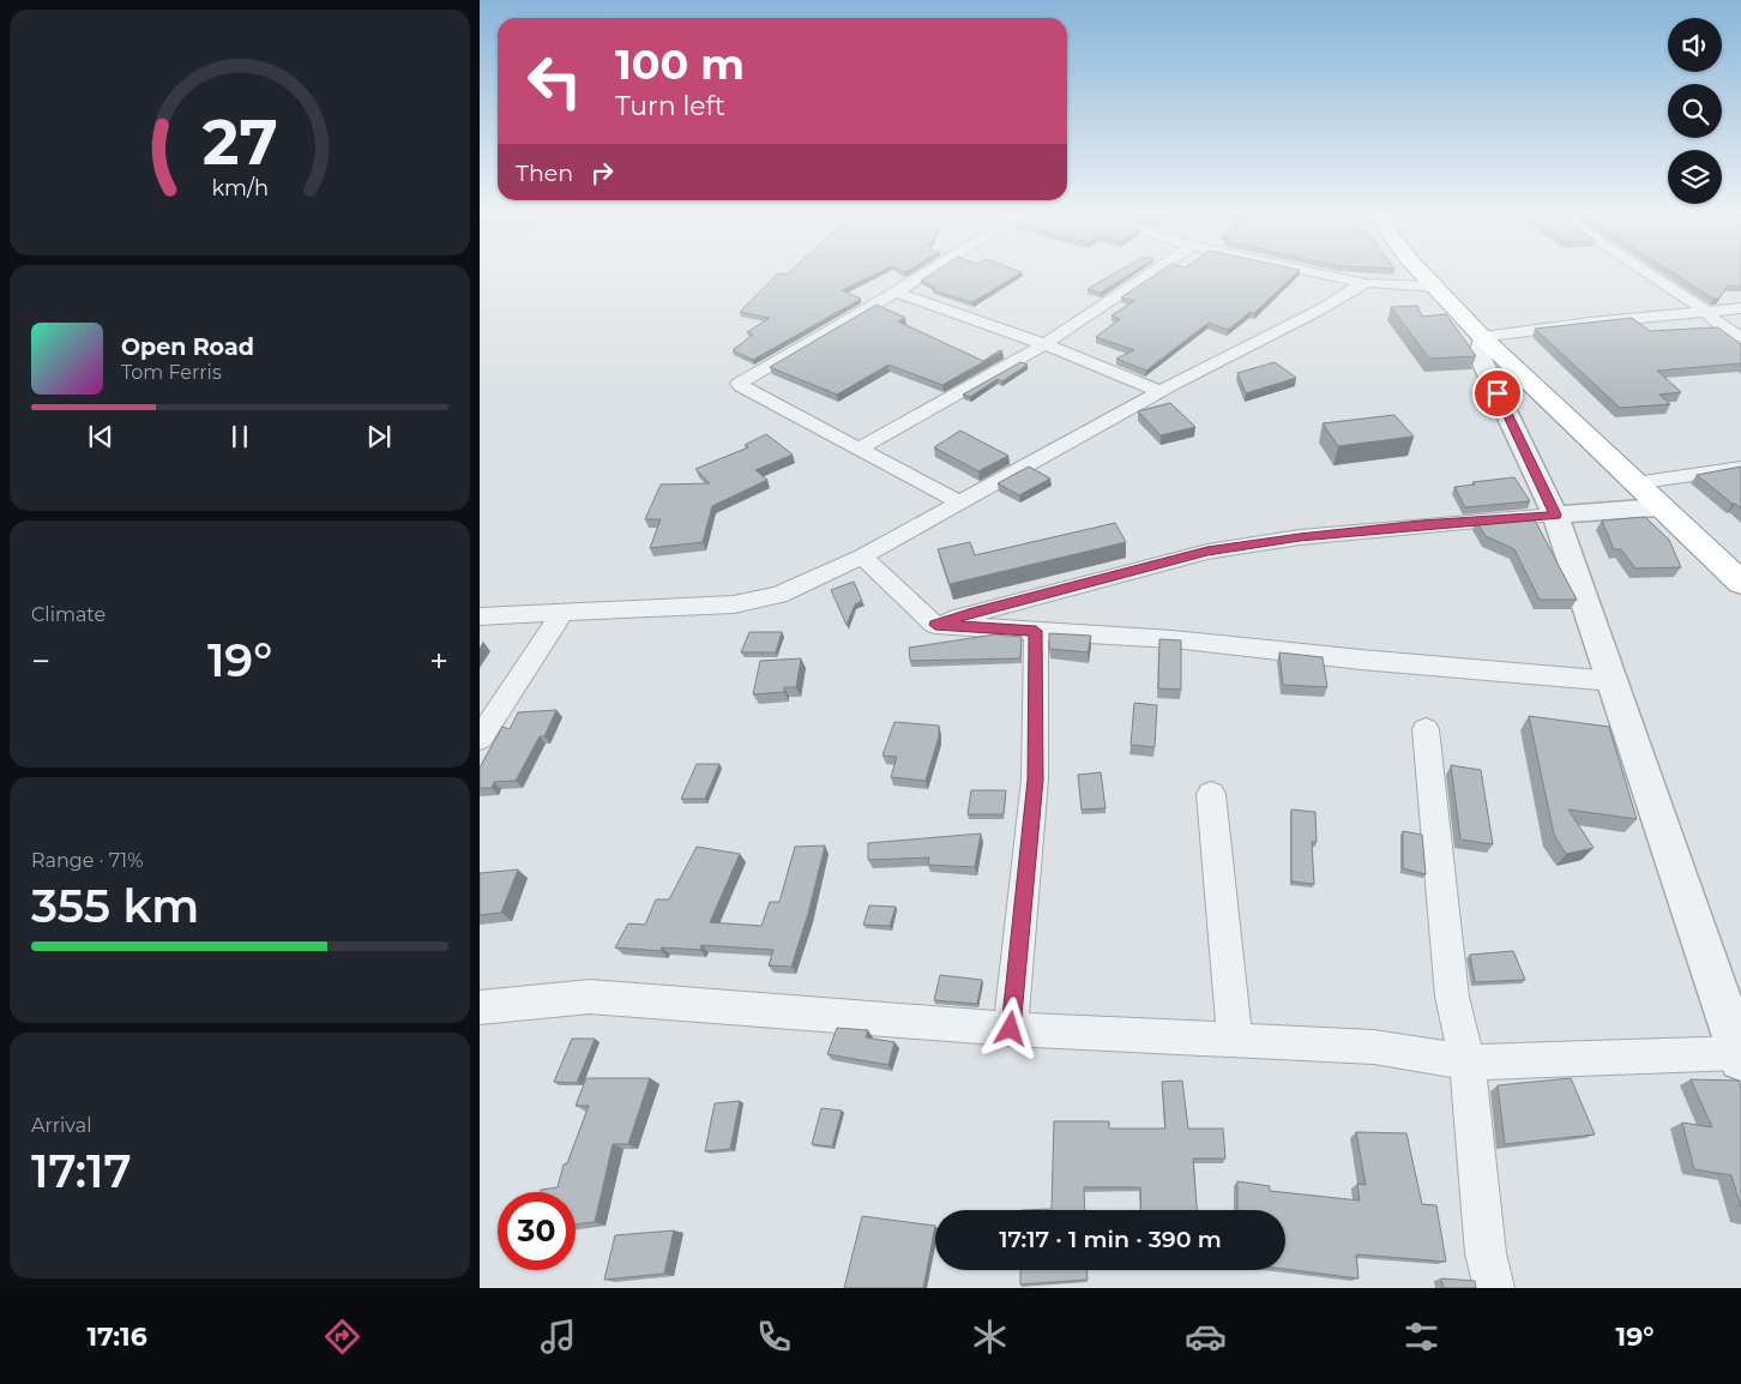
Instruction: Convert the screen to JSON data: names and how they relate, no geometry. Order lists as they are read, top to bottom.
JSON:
{
  "page": {
    "turn": ["100 m", "Turn left"],
    "then": "Then",
    "song": ["Open Road", "Tom Ferris"],
    "tile": [
      "Climate",
      ["Range · 71%", "355 km"],
      ["Arrival", "17:17"]
    ],
    "heat": ["−", "19°", "+"],
    "limit": "30",
    "trip": "17:17 · 1 min · 390 m",
    "tabs": ["17:16", "19°"],
    "gauge": ["27", "km/h"]
  }
}
